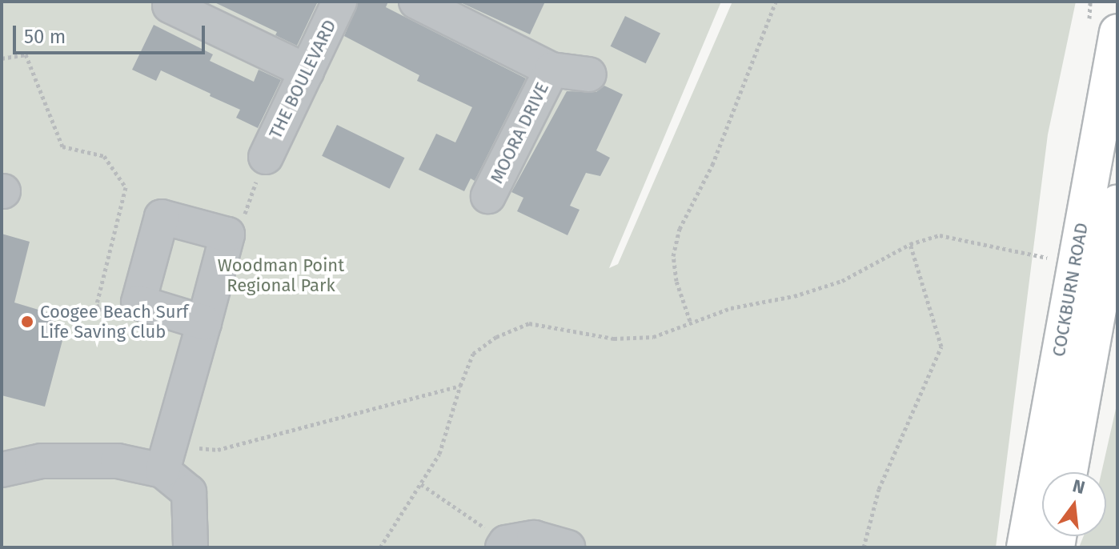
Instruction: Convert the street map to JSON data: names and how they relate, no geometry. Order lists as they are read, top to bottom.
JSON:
{
  "streets": {
    "main road": ["COCKBURN ROAD"],
    "lane": ["THE BOULEVARD", "MOORA DRIVE"]
  },
  "parks": ["Woodman Point Regional Park"],
  "places": ["Coogee Beach Surf Life Saving Club"],
  "scale_bar": "50 m",
  "north": "top"
}
